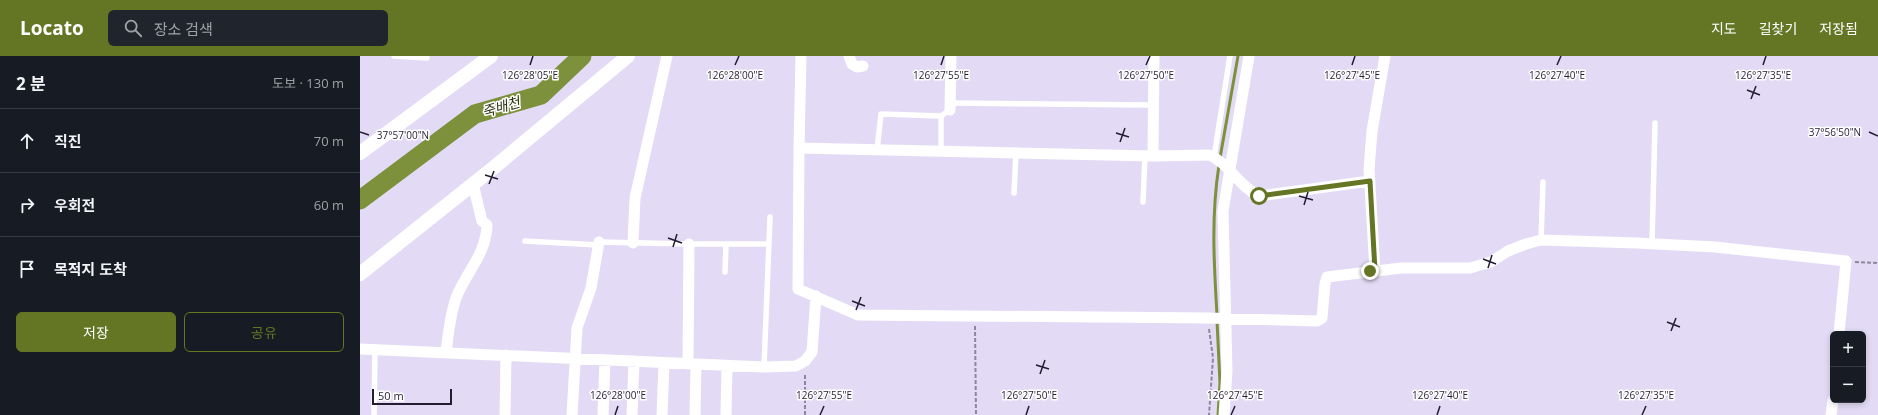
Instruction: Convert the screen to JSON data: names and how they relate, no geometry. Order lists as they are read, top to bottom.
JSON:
{
  "water": ["죽배천"],
  "scale_bar": "50 m",
  "page": {
    "header": "Locato",
    "search": "장소 검색",
    "nav": ["지도", "길찾기", "저장됨"],
    "heading": ["2 분", "도보 · 130 m"],
    "list": [
      ["직진", "70 m"],
      ["우회전", "60 m"],
      "목적지 도착"
    ],
    "buttons": ["저장", "공유"],
    "map_buttons": ["+", "−"],
    "scale": "50 m"
  },
  "coordinates": [
    "126°27'35\"E",
    "126°28'05\"E",
    "126°28'00\"E",
    "126°27'55\"E",
    "126°27'50\"E",
    "126°27'45\"E",
    "126°27'40\"E",
    "37°56'50\"N",
    "37°57'00\"N"
  ]
}
